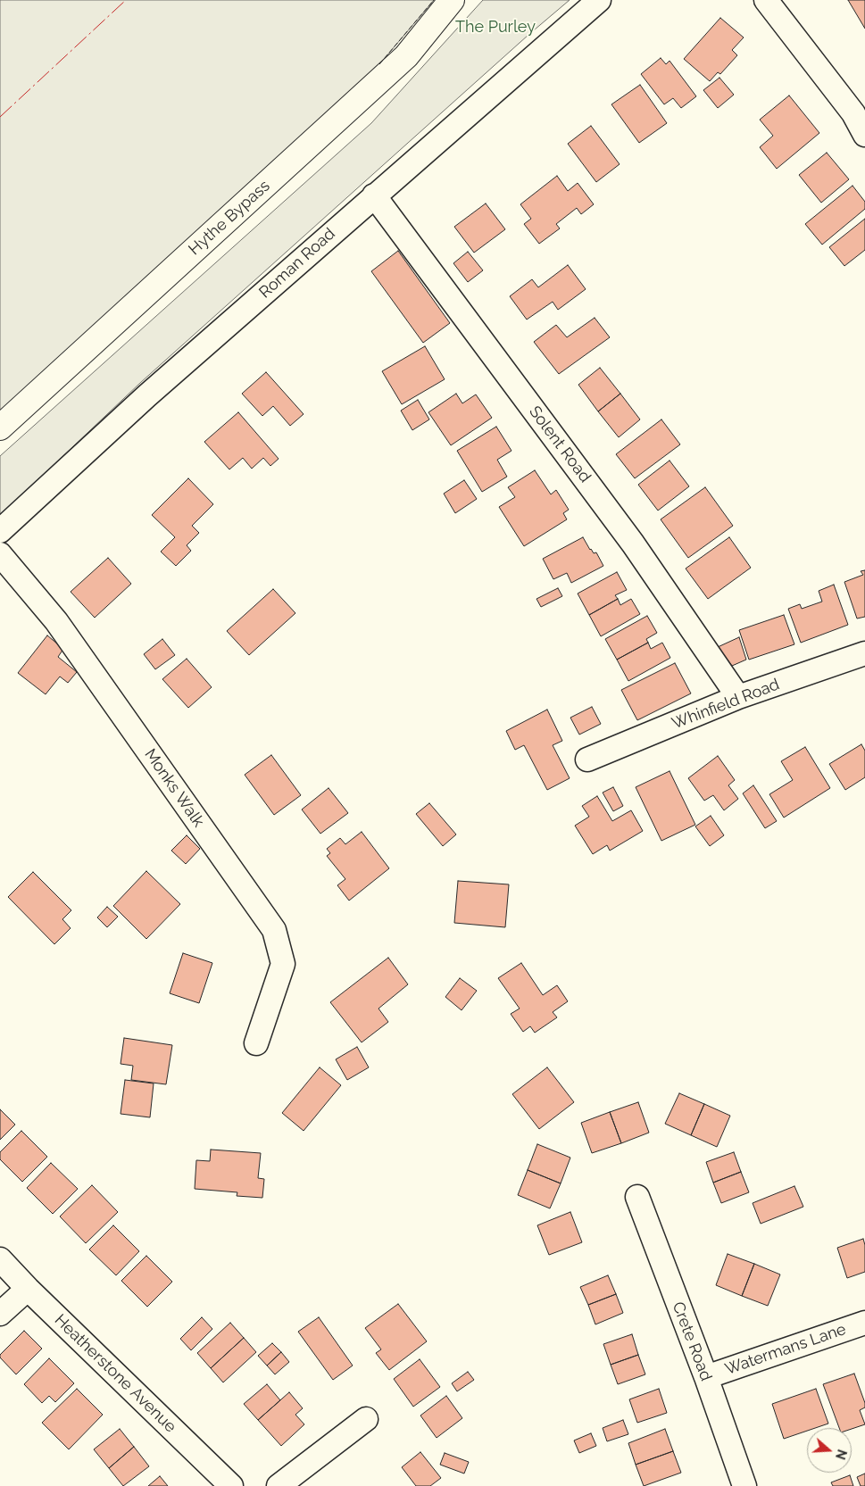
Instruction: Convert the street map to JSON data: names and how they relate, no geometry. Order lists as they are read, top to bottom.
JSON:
{
  "streets": {
    "main road": ["Hythe Bypass"],
    "street": [
      "Roman Road",
      "Solent Road",
      "Whinfield Road",
      "Monks Walk",
      "Crete Road",
      "Watermans Lane",
      "Heatherstone Avenue"
    ]
  },
  "crossings": [
    ["Roman Road", "Solent Road"],
    ["Solent Road", "Whinfield Road"],
    ["Crete Road", "Watermans Lane"]
  ],
  "parks": ["The Purley"],
  "north": "right"
}
